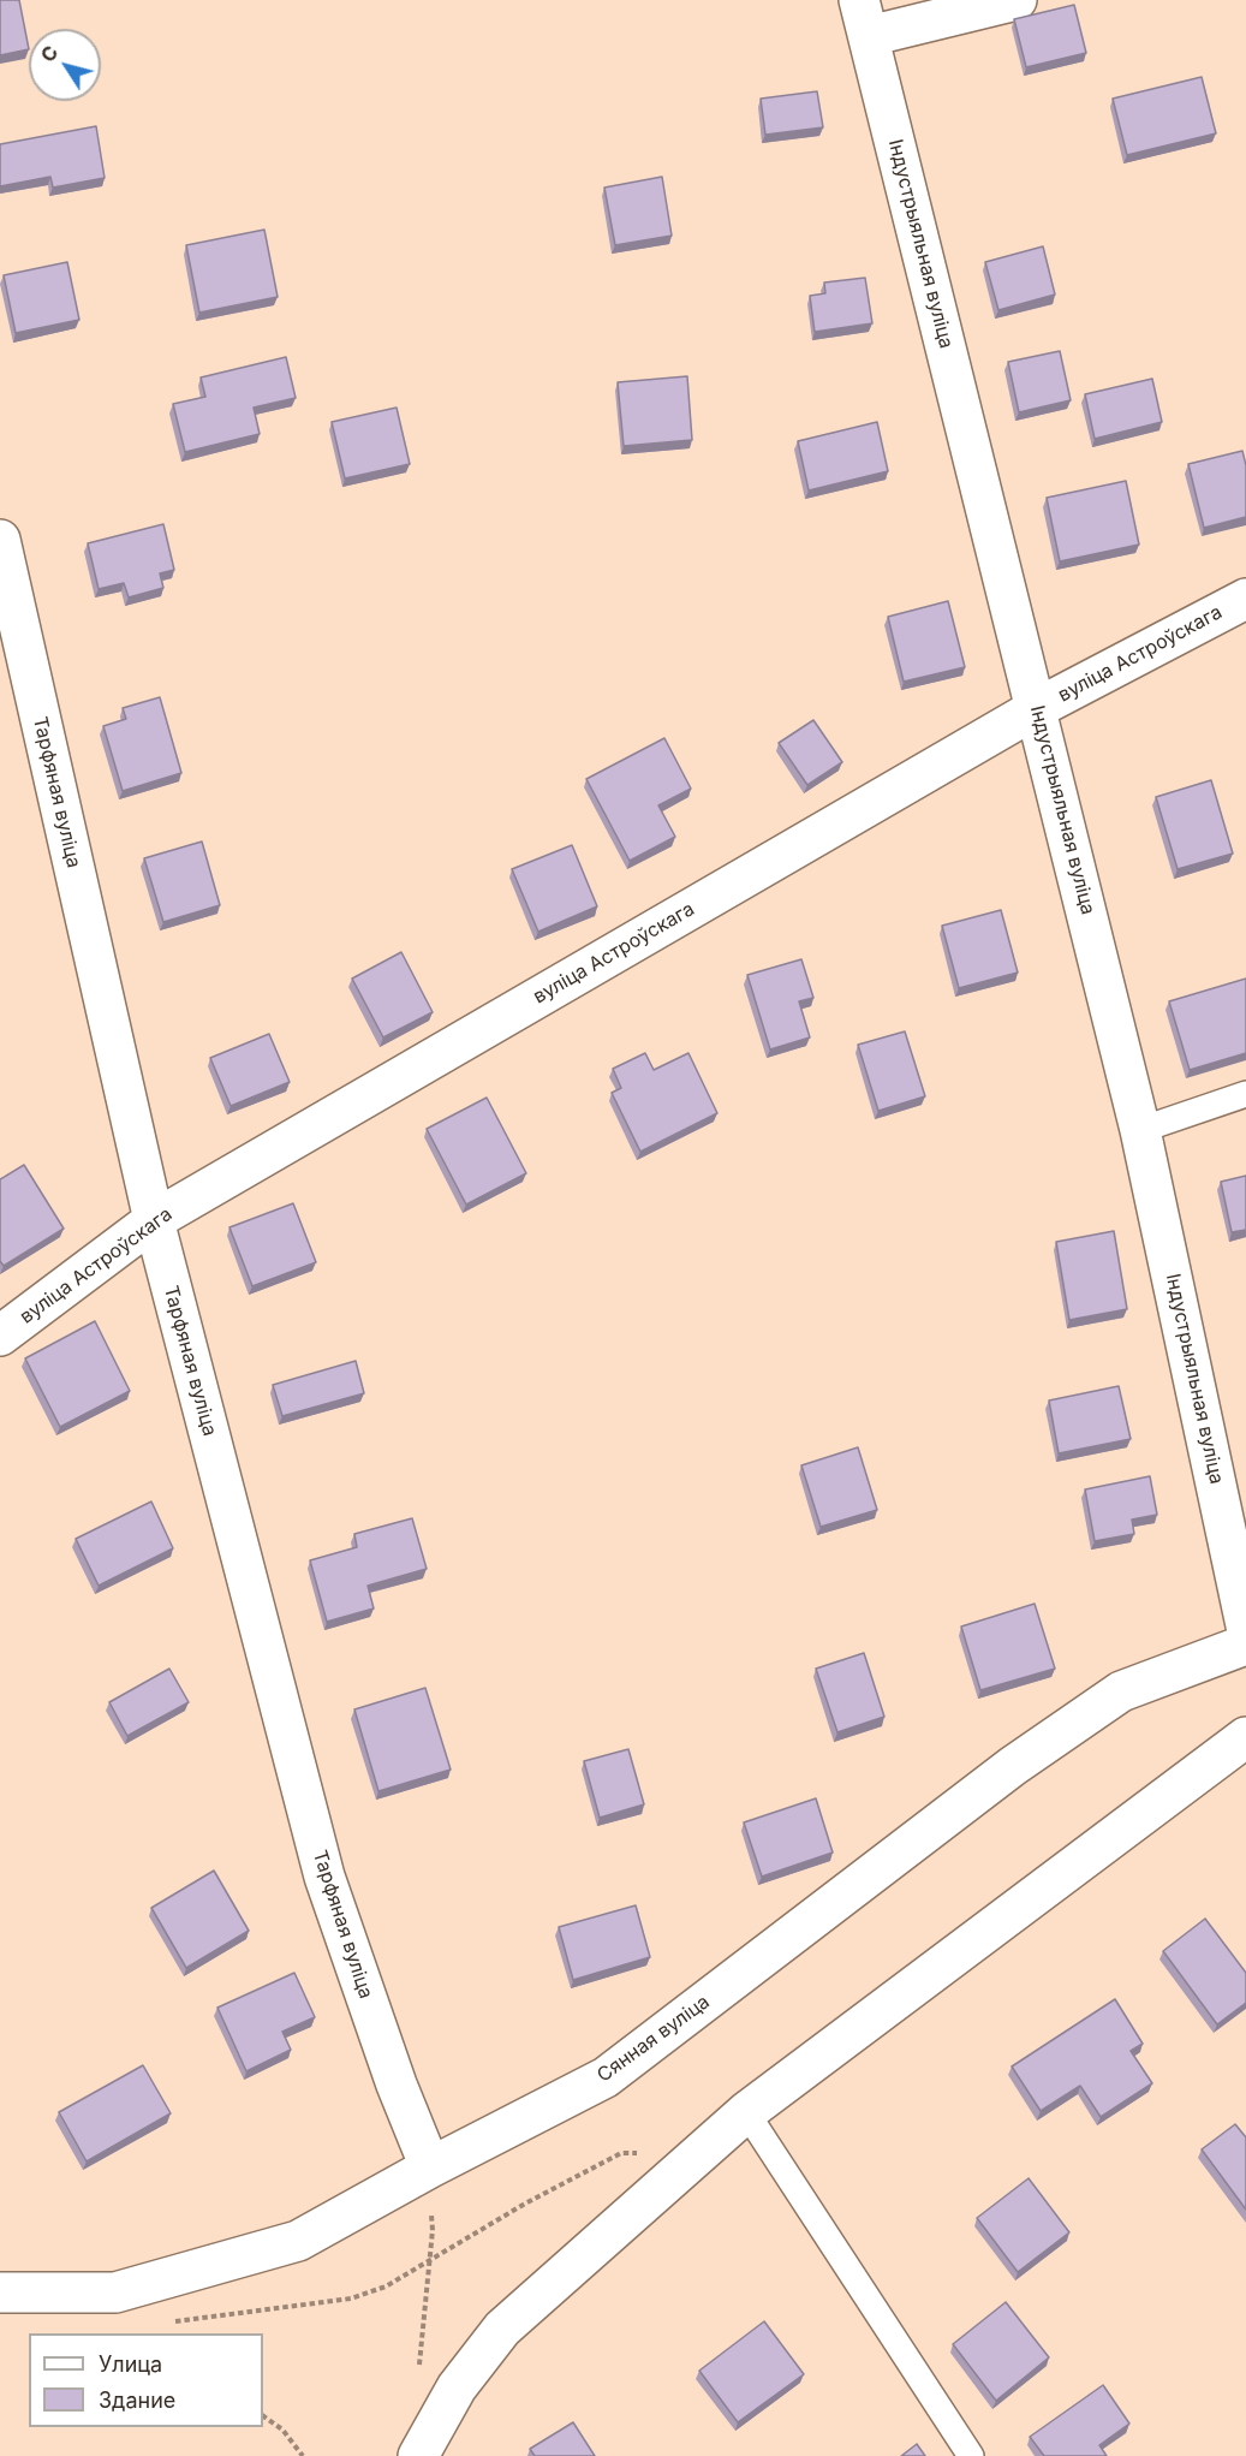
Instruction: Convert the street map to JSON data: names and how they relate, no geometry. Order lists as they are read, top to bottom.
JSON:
{
  "streets": {
    "street": [
      "Індустрыяльная вуліца",
      "вуліца Астроўскага",
      "Тарфяная вуліца",
      "Сянная вуліца"
    ]
  },
  "crossings": [
    ["Індустрыяльная вуліца", "вуліца Астроўскага"],
    ["вуліца Астроўскага", "Тарфяная вуліца"],
    ["Тарфяная вуліца", "Сянная вуліца"]
  ],
  "legend": ["Улица", "Здание"],
  "north": "top left"
}
